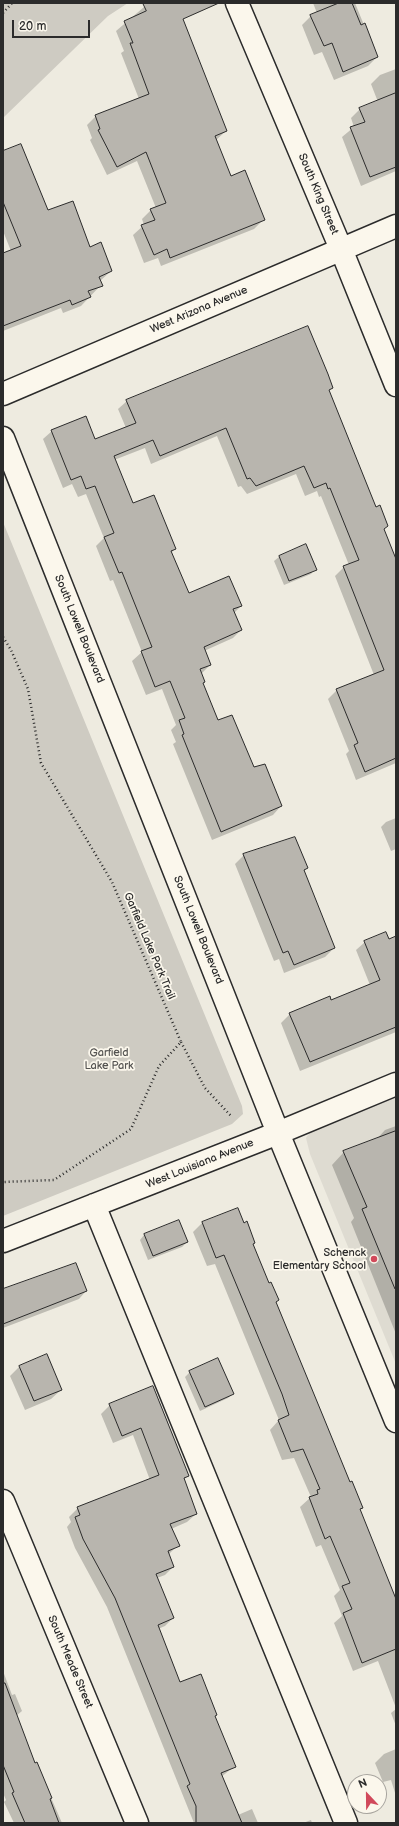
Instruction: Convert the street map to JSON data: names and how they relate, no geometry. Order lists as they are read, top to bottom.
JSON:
{
  "streets": {
    "street": [
      "South King Street",
      "West Arizona Avenue",
      "South Lowell Boulevard",
      "West Louisiana Avenue",
      "South Meade Street"
    ],
    "path": ["Garfield Lake Park Trail"]
  },
  "crossings": [
    ["South King Street", "West Arizona Avenue"],
    ["South Lowell Boulevard", "West Louisiana Avenue"]
  ],
  "parks": ["Garfield Lake Park"],
  "places": ["Schenck Elementary School"],
  "scale_bar": "20 m",
  "north": "top"
}
